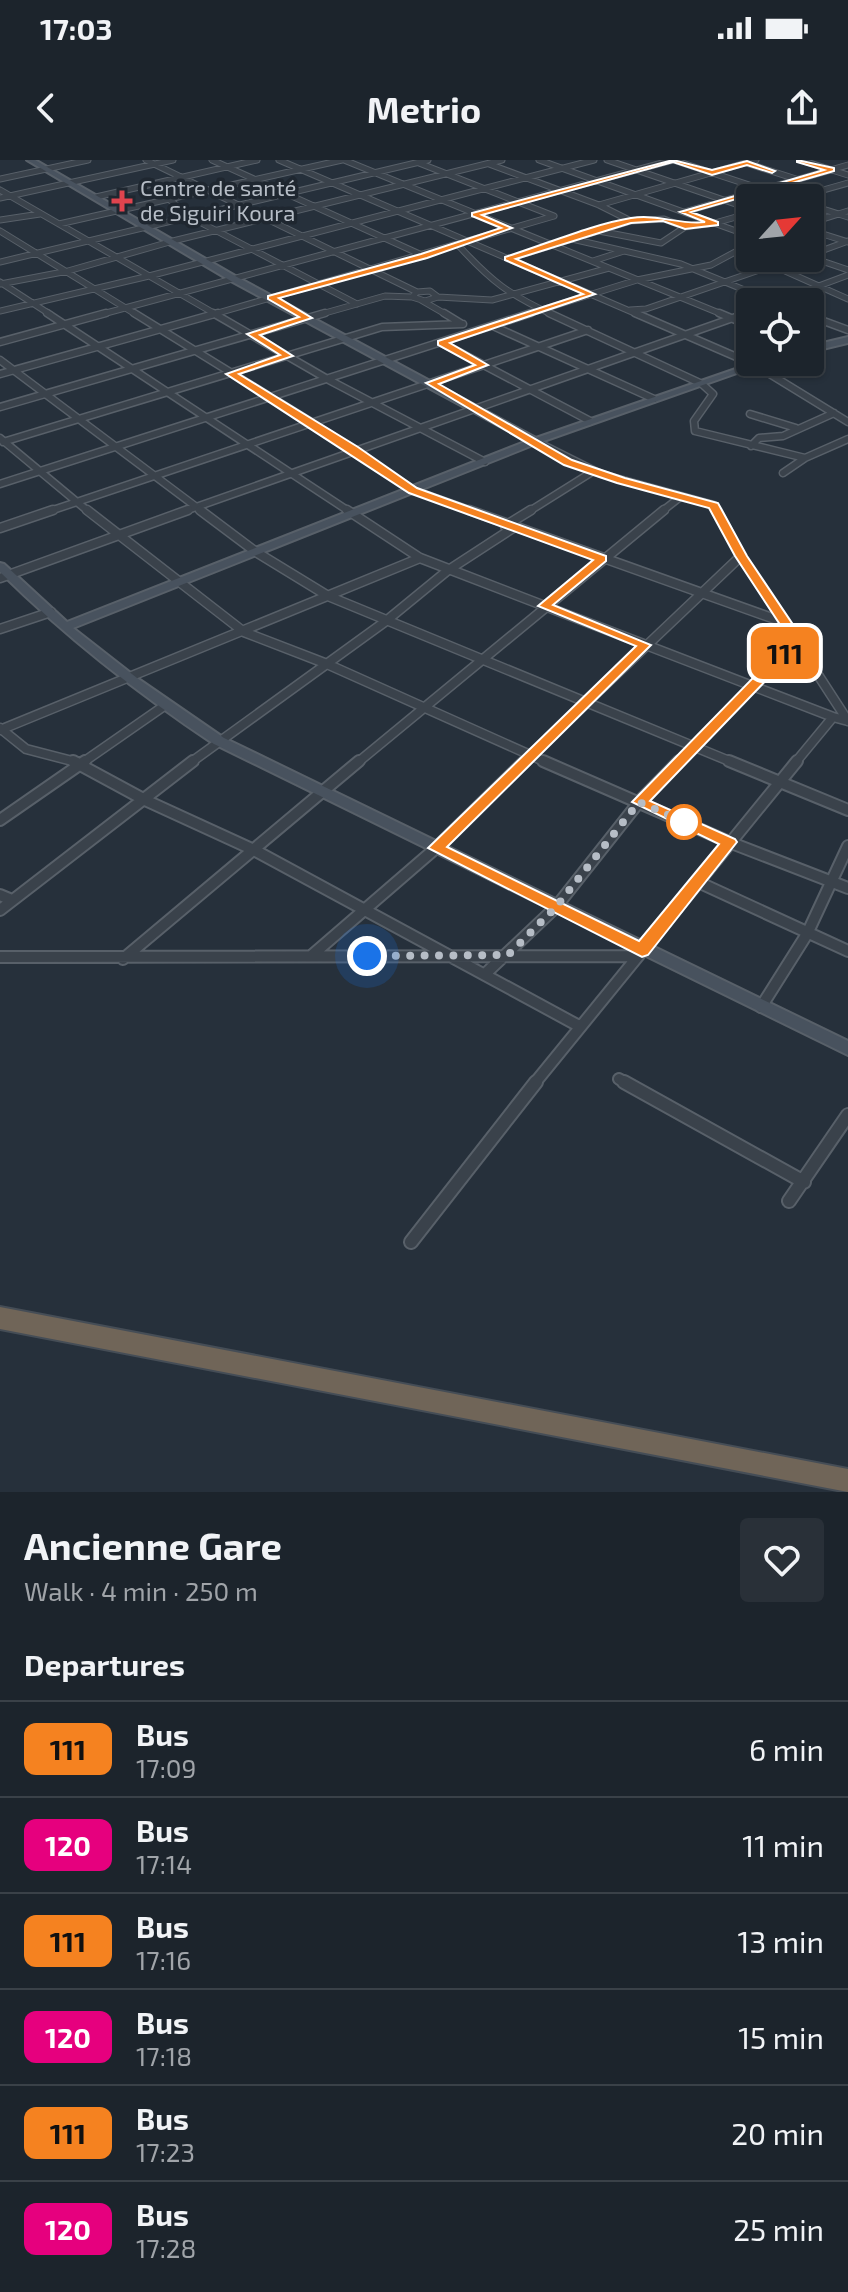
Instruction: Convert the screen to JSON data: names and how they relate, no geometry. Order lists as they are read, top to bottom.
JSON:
{
  "places": {
    "health": ["Centre de santé de Siguiri Koura"]
  },
  "lines": ["bus line 111"],
  "north": "top right",
  "page": {
    "status": "17:03",
    "header": "Metrio",
    "on_map": "111",
    "heading": [
      ["Ancienne Gare", "Walk · 4 min · 250 m"],
      "Departures"
    ],
    "list": [
      {
        "mark": "111",
        "name": "Bus",
        "note": "17:09",
        "value": "6 min"
      },
      {
        "mark": "120",
        "name": "Bus",
        "note": "17:14",
        "value": "11 min"
      },
      {
        "mark": "111",
        "name": "Bus",
        "note": "17:16",
        "value": "13 min"
      },
      {
        "mark": "120",
        "name": "Bus",
        "note": "17:18",
        "value": "15 min"
      },
      {
        "mark": "111",
        "name": "Bus",
        "note": "17:23",
        "value": "20 min"
      },
      {
        "mark": "120",
        "name": "Bus",
        "note": "17:28",
        "value": "25 min"
      }
    ]
  }
}
